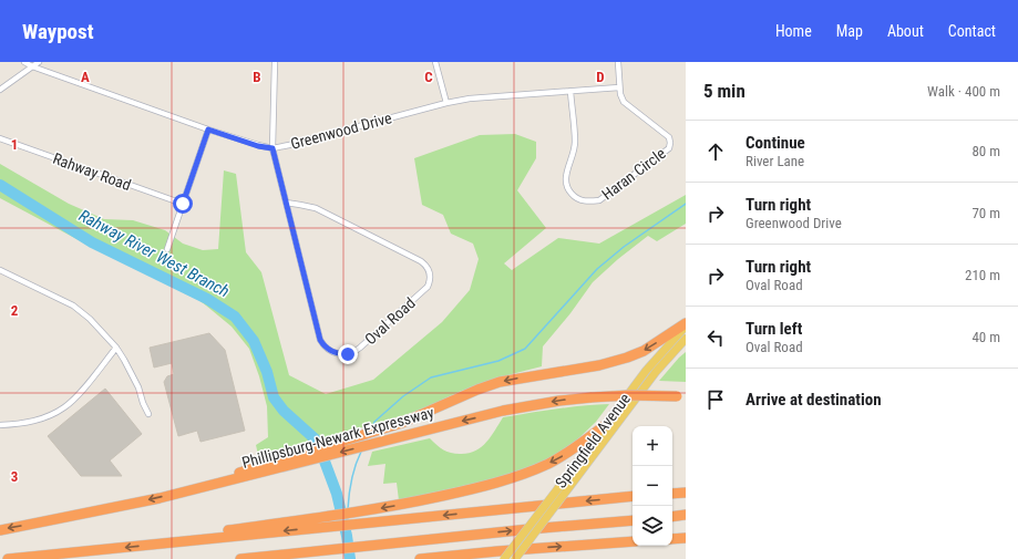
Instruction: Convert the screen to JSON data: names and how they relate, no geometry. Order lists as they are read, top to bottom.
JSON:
{
  "streets": {
    "highway": ["Phillipsburg-Newark Expressway"],
    "main road": ["Springfield Avenue"],
    "street": [
      "Greenwood Drive",
      "Rahway Road",
      "Haran Circle",
      "Oval Road"
    ]
  },
  "crossings": [
    ["Greenwood Drive", "Haran Circle"],
    ["Greenwood Drive", "Oval Road"]
  ],
  "water": ["Rahway River West Branch"],
  "page": {
    "header": "Waypost",
    "nav": [
      "Home",
      "Map",
      "About",
      "Contact"
    ],
    "heading": ["5 min", "Walk · 400 m"],
    "list": [
      ["Continue", "River Lane", "80 m"],
      ["Turn right", "Greenwood Drive", "70 m"],
      ["Turn right", "Oval Road", "210 m"],
      ["Turn left", "Oval Road", "40 m"],
      "Arrive at destination"
    ],
    "map_buttons": ["+", "−"]
  },
  "grid": {
    "columns": [
      "A",
      "B",
      "C",
      "D"
    ],
    "rows": ["1", "2", "3"]
  }
}
